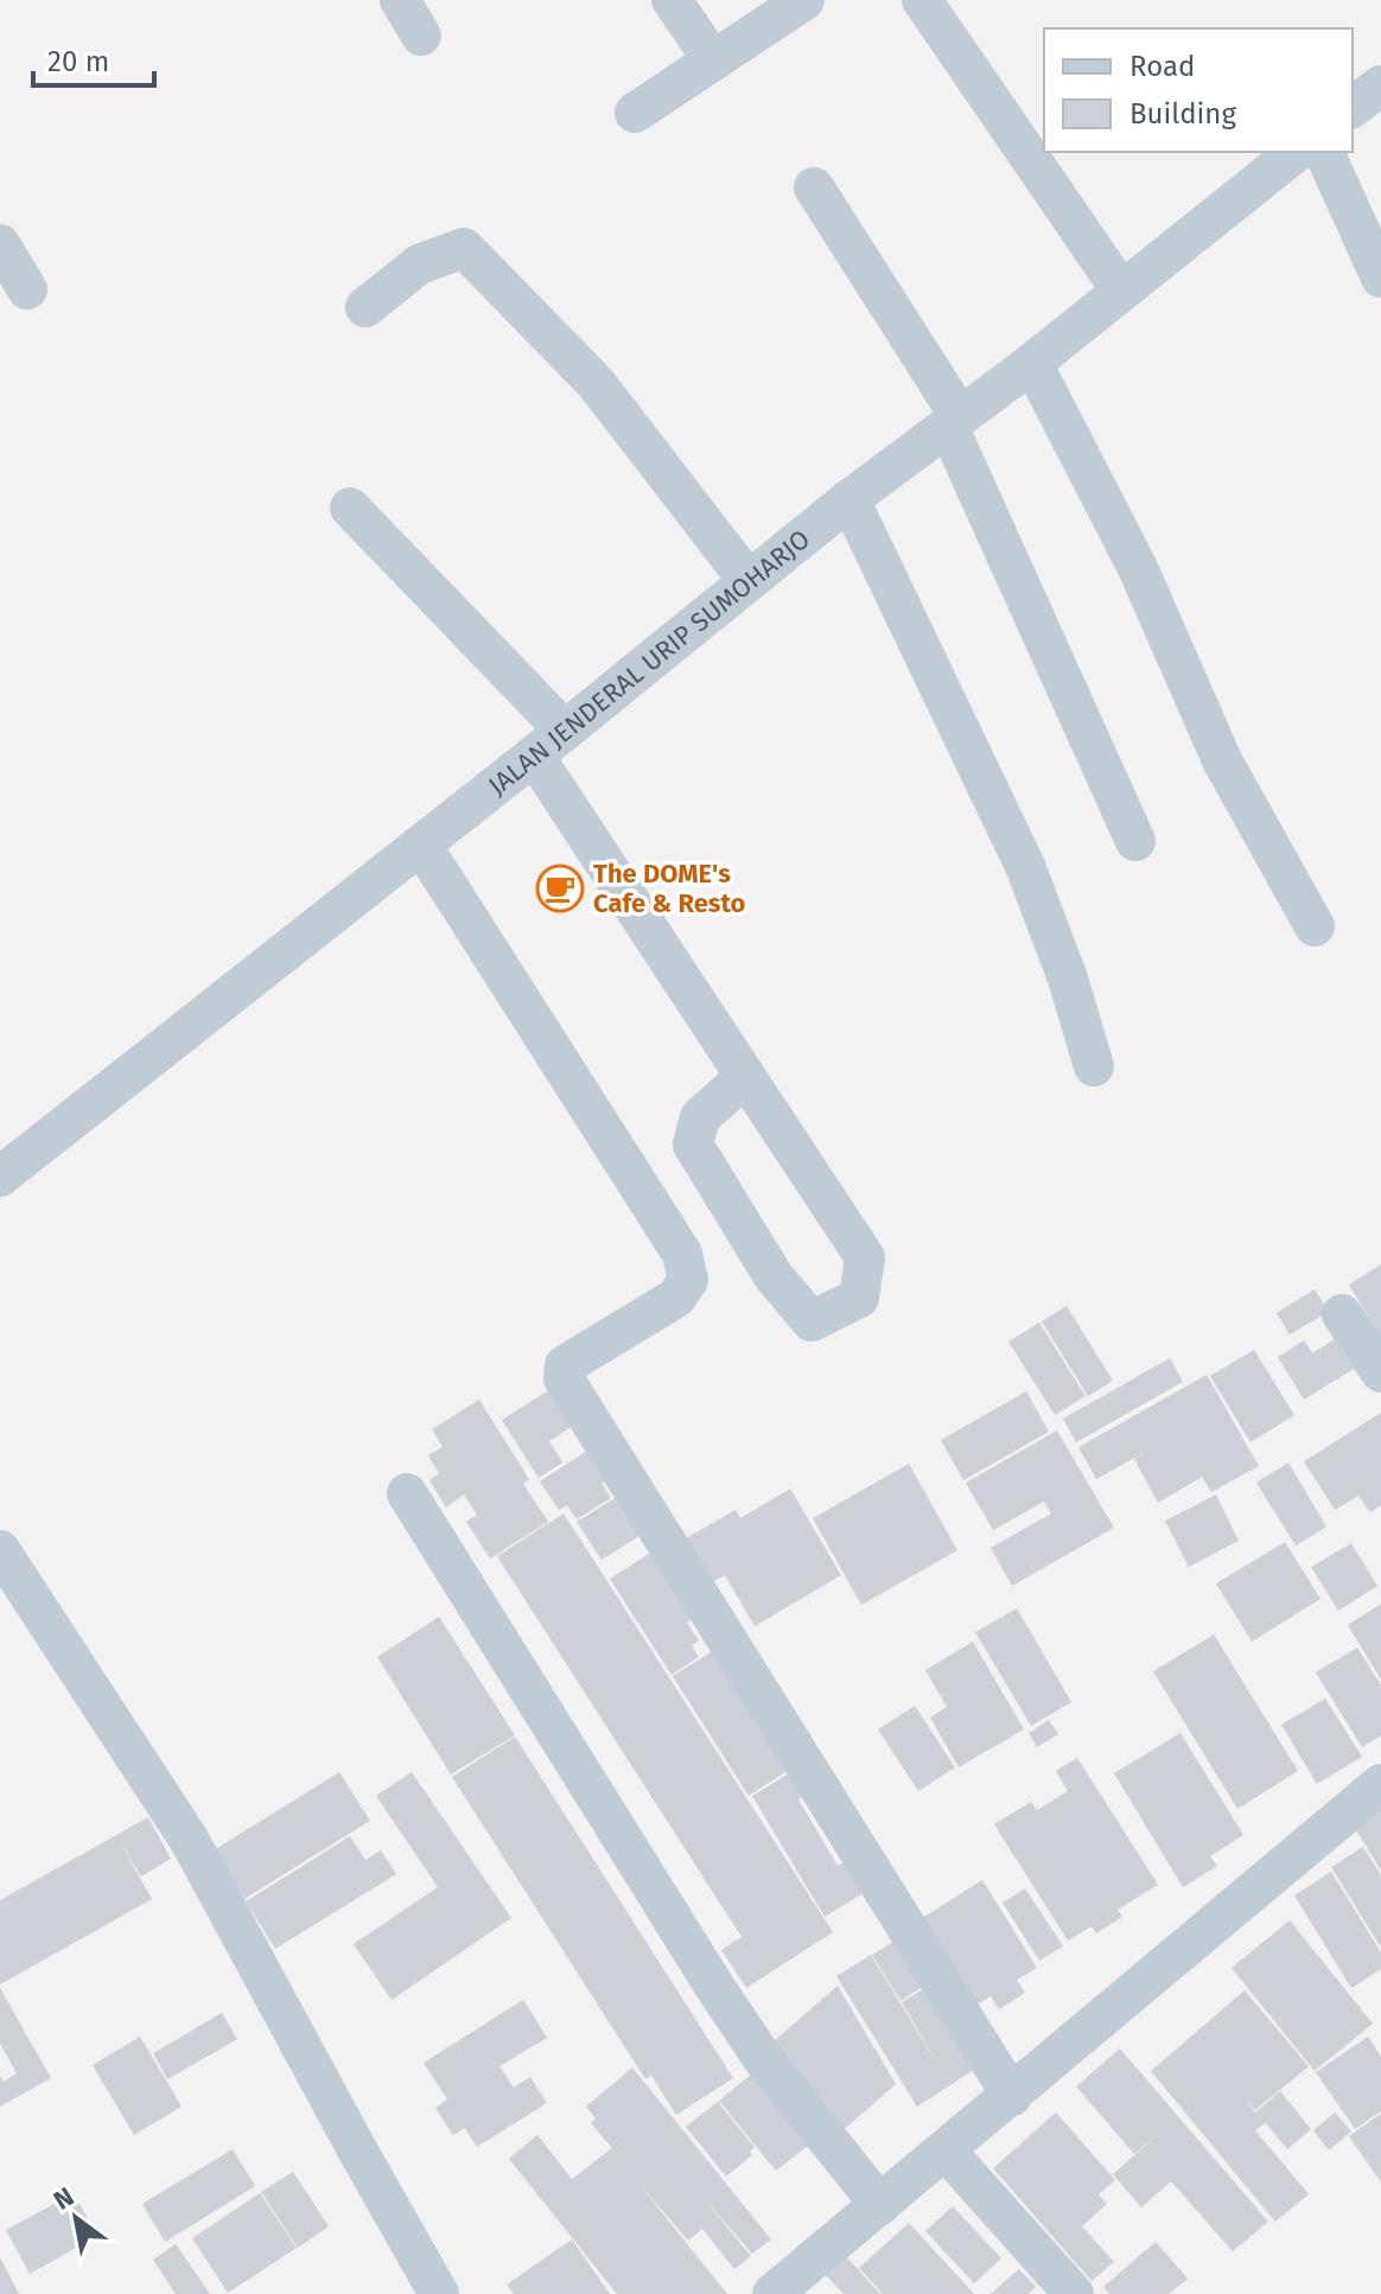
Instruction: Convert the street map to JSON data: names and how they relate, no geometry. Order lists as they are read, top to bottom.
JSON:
{
  "streets": {
    "street": ["JALAN JENDERAL URIP SUMOHARJO"]
  },
  "places": {
    "cafe": ["The DOME's Cafe & Resto"]
  },
  "legend": ["Road", "Building"],
  "scale_bar": "20 m",
  "north": "top left"
}
